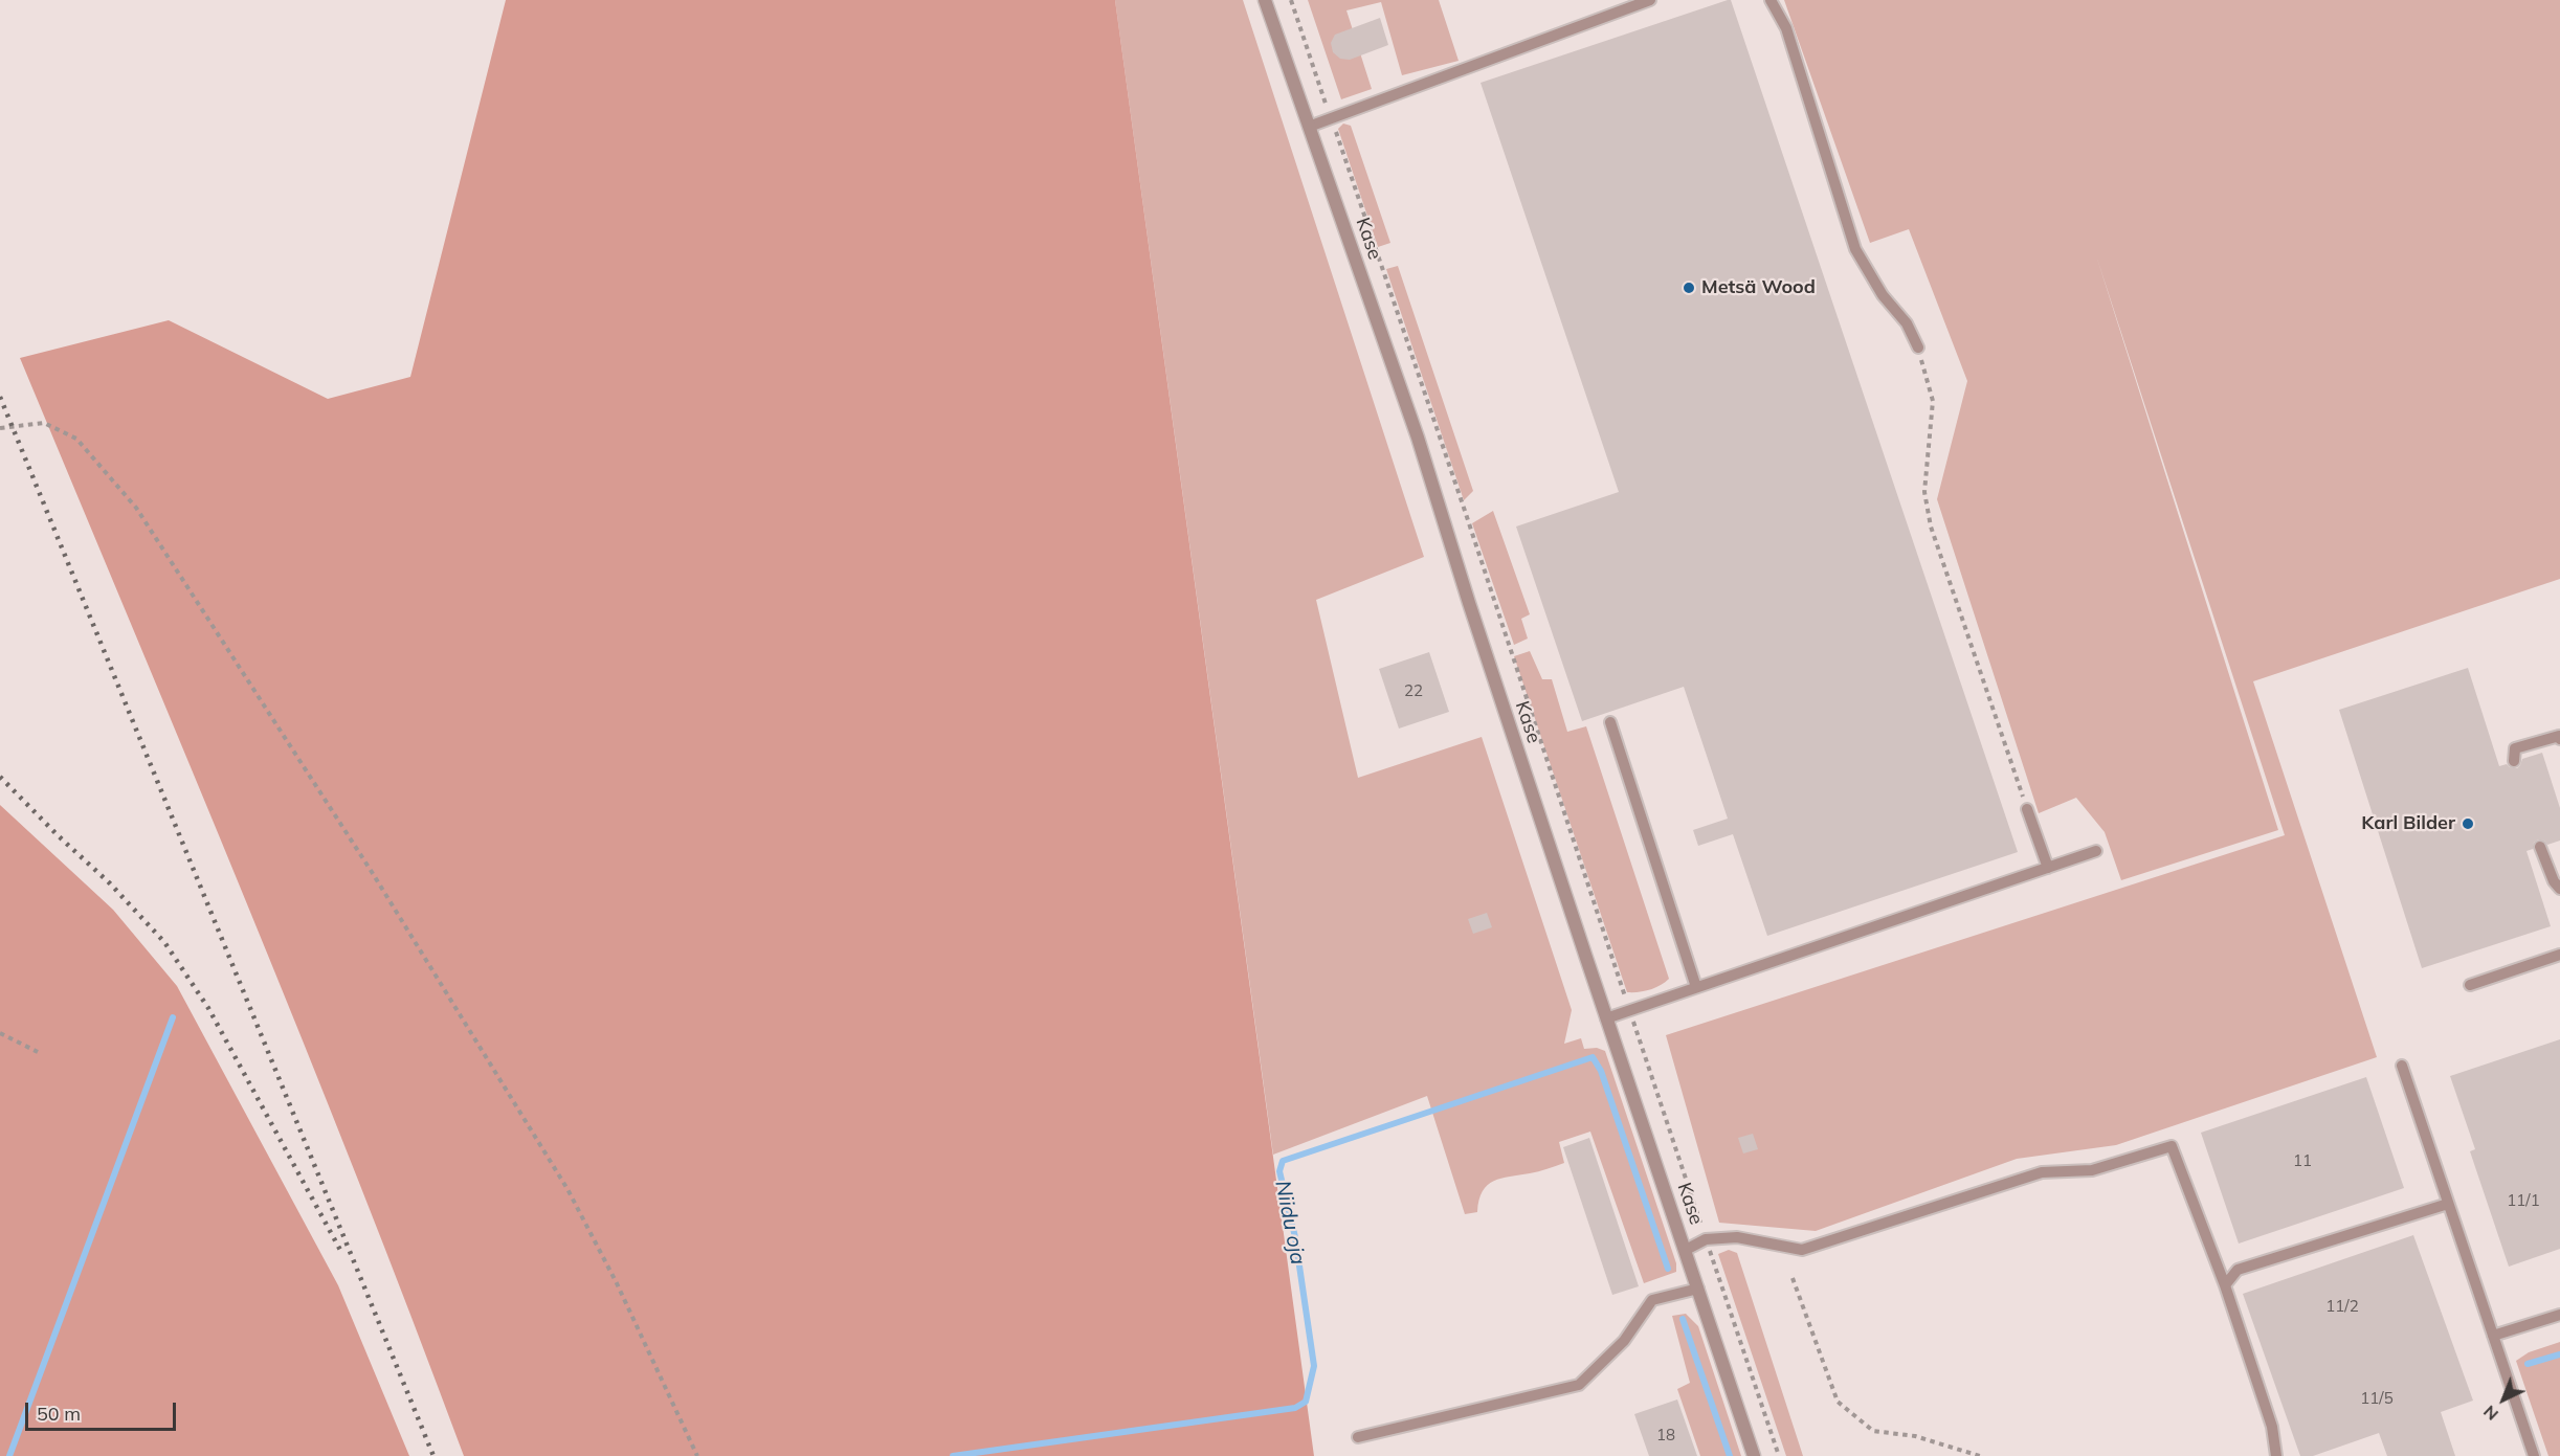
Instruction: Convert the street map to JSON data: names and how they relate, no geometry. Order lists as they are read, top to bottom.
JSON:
{
  "streets": {
    "street": ["Kase"]
  },
  "water": ["Niidu oja"],
  "places": ["Metsä Wood", "Karl Bilder"],
  "house_numbers": [
    "22",
    "11",
    "11/1",
    "11/2",
    "11/5",
    "18"
  ],
  "scale_bar": "50 m",
  "north": "bottom left"
}
